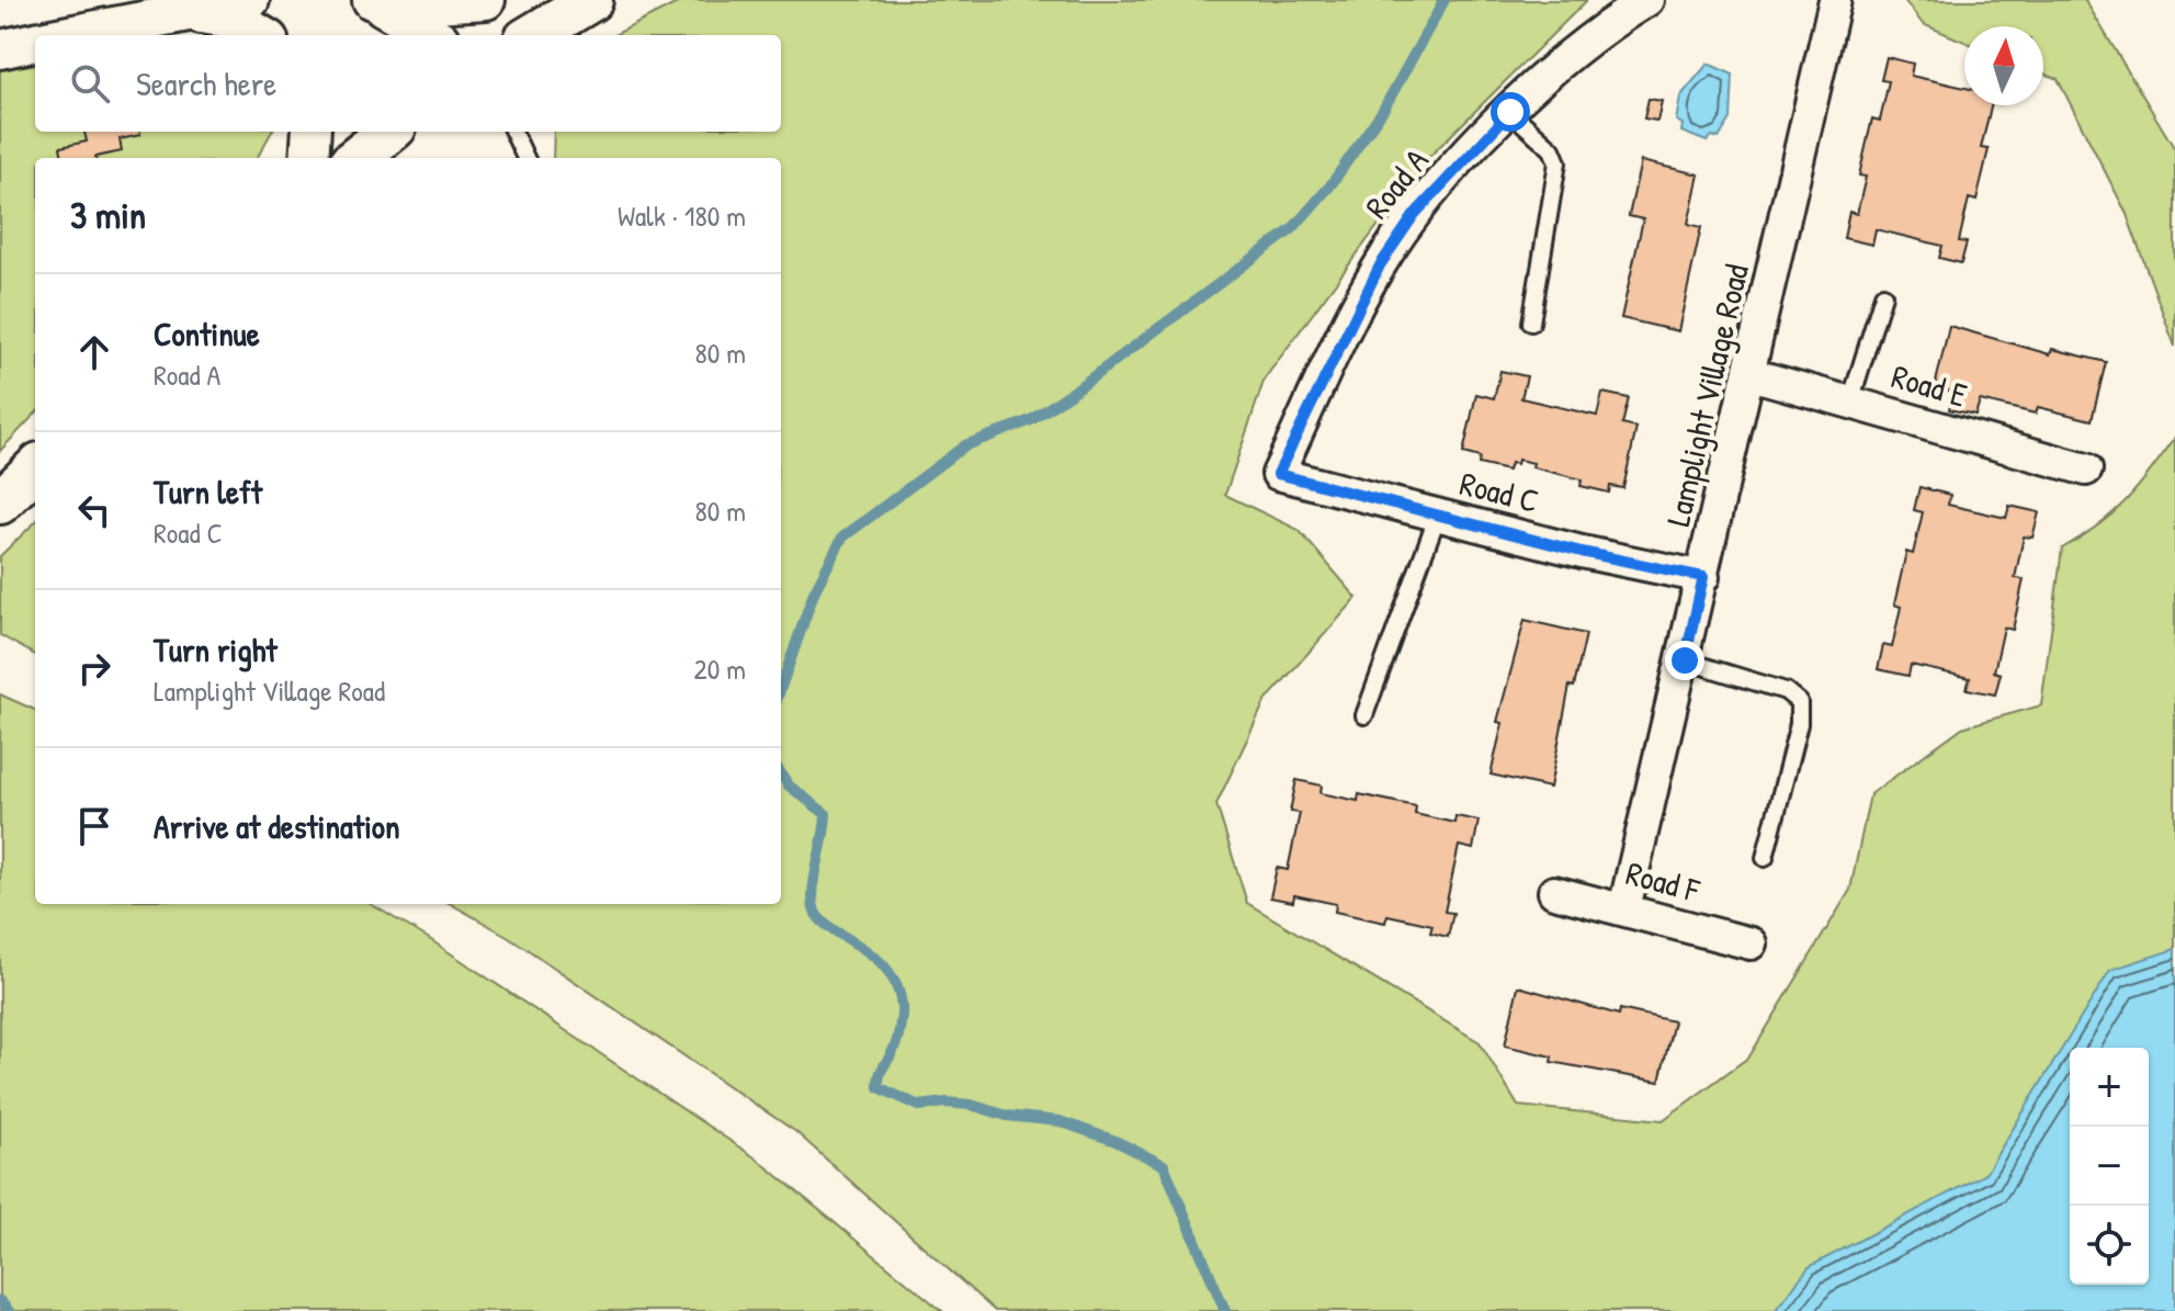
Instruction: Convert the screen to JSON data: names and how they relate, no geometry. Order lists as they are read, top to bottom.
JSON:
{
  "streets": {
    "street": [
      "Road A",
      "Road E",
      "Lamplight Village Road",
      "Road C",
      "Road F"
    ]
  },
  "crossings": [
    ["Road A", "Road C"],
    ["Road E", "Lamplight Village Road"],
    ["Lamplight Village Road", "Road C"],
    ["Lamplight Village Road", "Road F"]
  ],
  "north": "top",
  "page": {
    "search": "Search here",
    "heading": ["3 min", "Walk · 180 m"],
    "list": [
      ["Continue", "Road A", "80 m"],
      ["Turn left", "Road C", "80 m"],
      ["Turn right", "Lamplight Village Road", "20 m"],
      "Arrive at destination"
    ],
    "map_buttons": ["+", "−"]
  }
}
